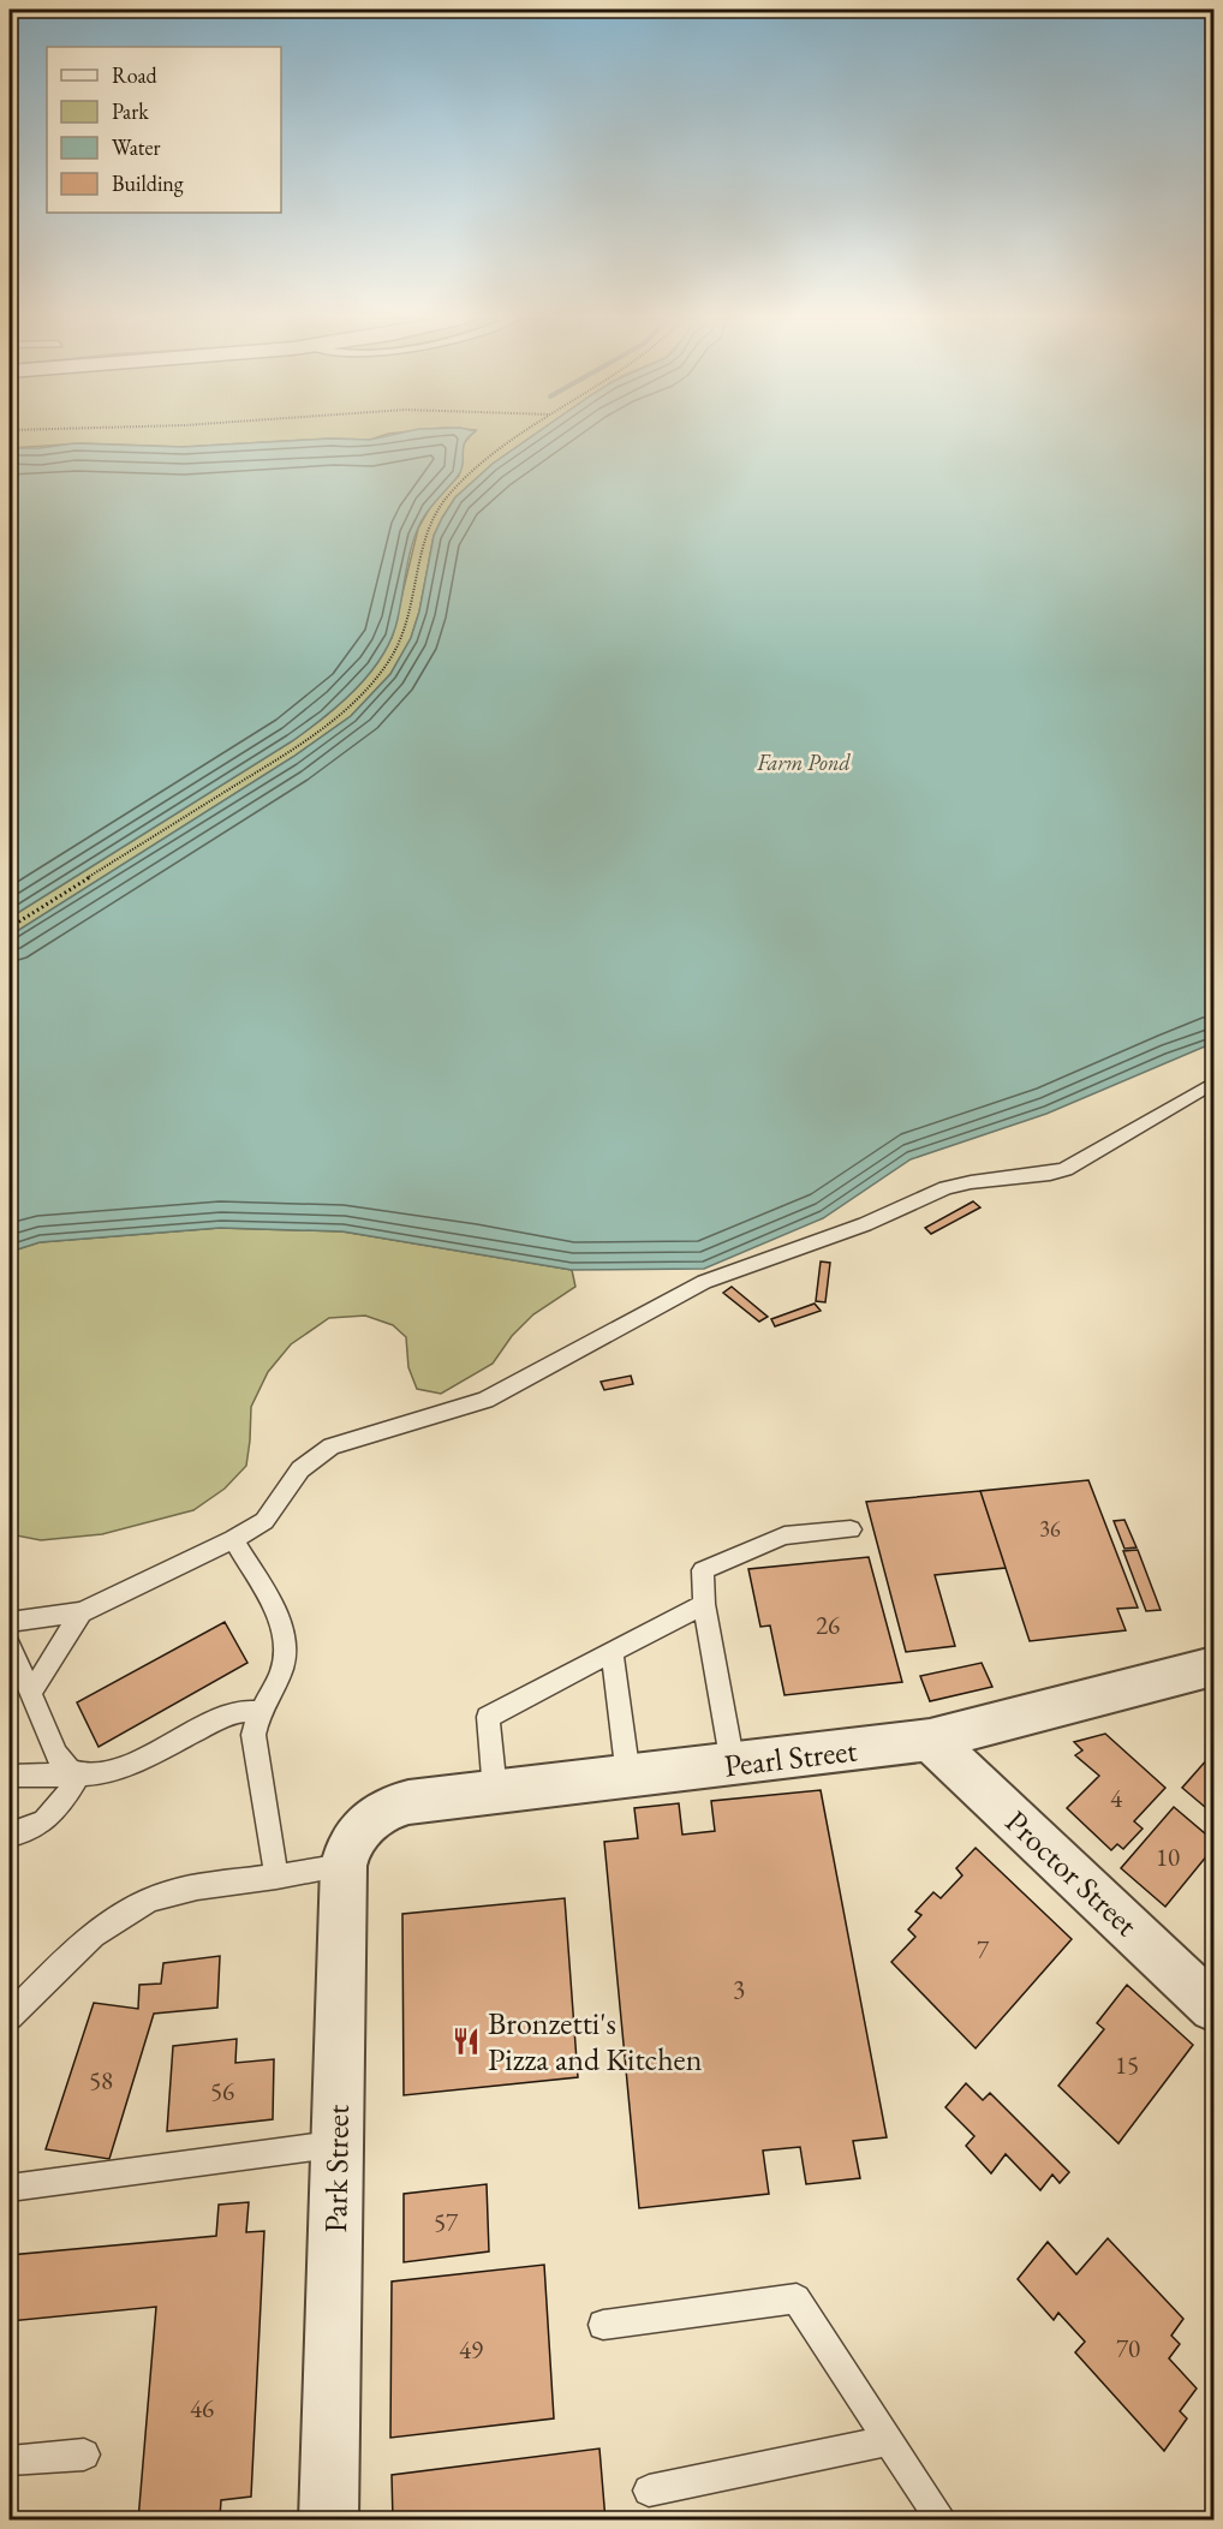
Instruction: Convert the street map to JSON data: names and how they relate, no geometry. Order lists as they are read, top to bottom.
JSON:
{
  "streets": {
    "street": ["Pearl Street", "Proctor Street", "Park Street"]
  },
  "crossings": [
    ["Pearl Street", "Proctor Street"],
    ["Pearl Street", "Park Street"]
  ],
  "water": ["Farm Pond"],
  "places": {
    "restaurant": ["Bronzetti's Pizza and Kitchen"]
  },
  "house_numbers": [
    "36",
    "26",
    "4",
    "10",
    "7",
    "3",
    "15",
    "58",
    "56",
    "57",
    "70",
    "49",
    "46"
  ],
  "legend": [
    "Road",
    "Park",
    "Water",
    "Building"
  ]
}
